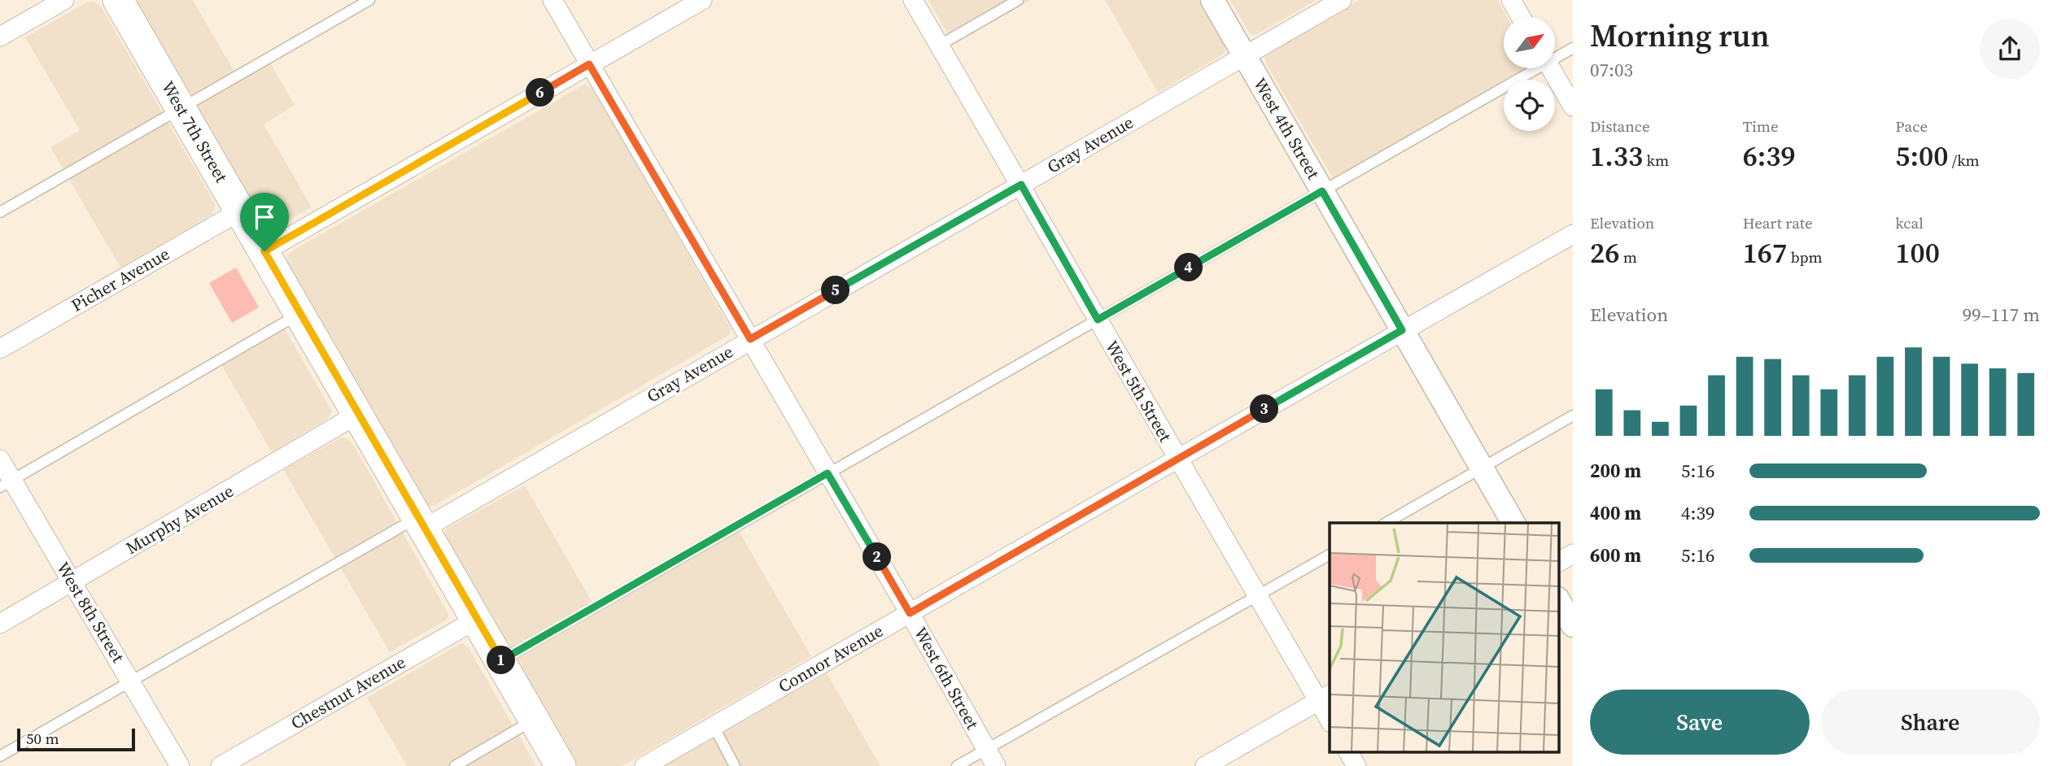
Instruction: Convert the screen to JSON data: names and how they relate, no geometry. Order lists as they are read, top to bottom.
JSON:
{
  "streets": {
    "main road": ["West 7th Street"],
    "street": [
      "West 4th Street",
      "Gray Avenue",
      "Picher Avenue",
      "West 5th Street",
      "Murphy Avenue",
      "West 8th Street",
      "Connor Avenue",
      "West 6th Street",
      "Chestnut Avenue"
    ]
  },
  "crossings": [
    ["West 4th Street", "Gray Avenue"],
    ["West 4th Street", "Connor Avenue"],
    ["West 7th Street", "Gray Avenue"],
    ["West 7th Street", "Picher Avenue"],
    ["West 7th Street", "Murphy Avenue"],
    ["West 7th Street", "Chestnut Avenue"],
    ["Gray Avenue", "West 5th Street"],
    ["Gray Avenue", "West 6th Street"],
    ["West 5th Street", "Connor Avenue"],
    ["Murphy Avenue", "West 8th Street"],
    ["Connor Avenue", "West 6th Street"]
  ],
  "scale_bar": "50 m",
  "north": "top right",
  "page": {
    "heading": ["Morning run", "07:03"],
    "pins": [
      "6",
      "4",
      "5",
      "3",
      "2",
      "1"
    ],
    "stats": [
      ["Distance", "1.33 km"],
      ["Time", "6:39"],
      ["Pace", "5:00 /km"],
      ["Elevation", "26 m"],
      ["Heart rate", "167 bpm"],
      ["kcal", "100"]
    ],
    "chart": ["Elevation", "99–117 m"],
    "list": [
      {
        "name": "200 m",
        "note": "5:16"
      },
      {
        "name": "400 m",
        "note": "4:39"
      },
      {
        "name": "600 m",
        "note": "5:16"
      }
    ],
    "buttons": ["Save", "Share"],
    "scale": "50 m"
  }
}
